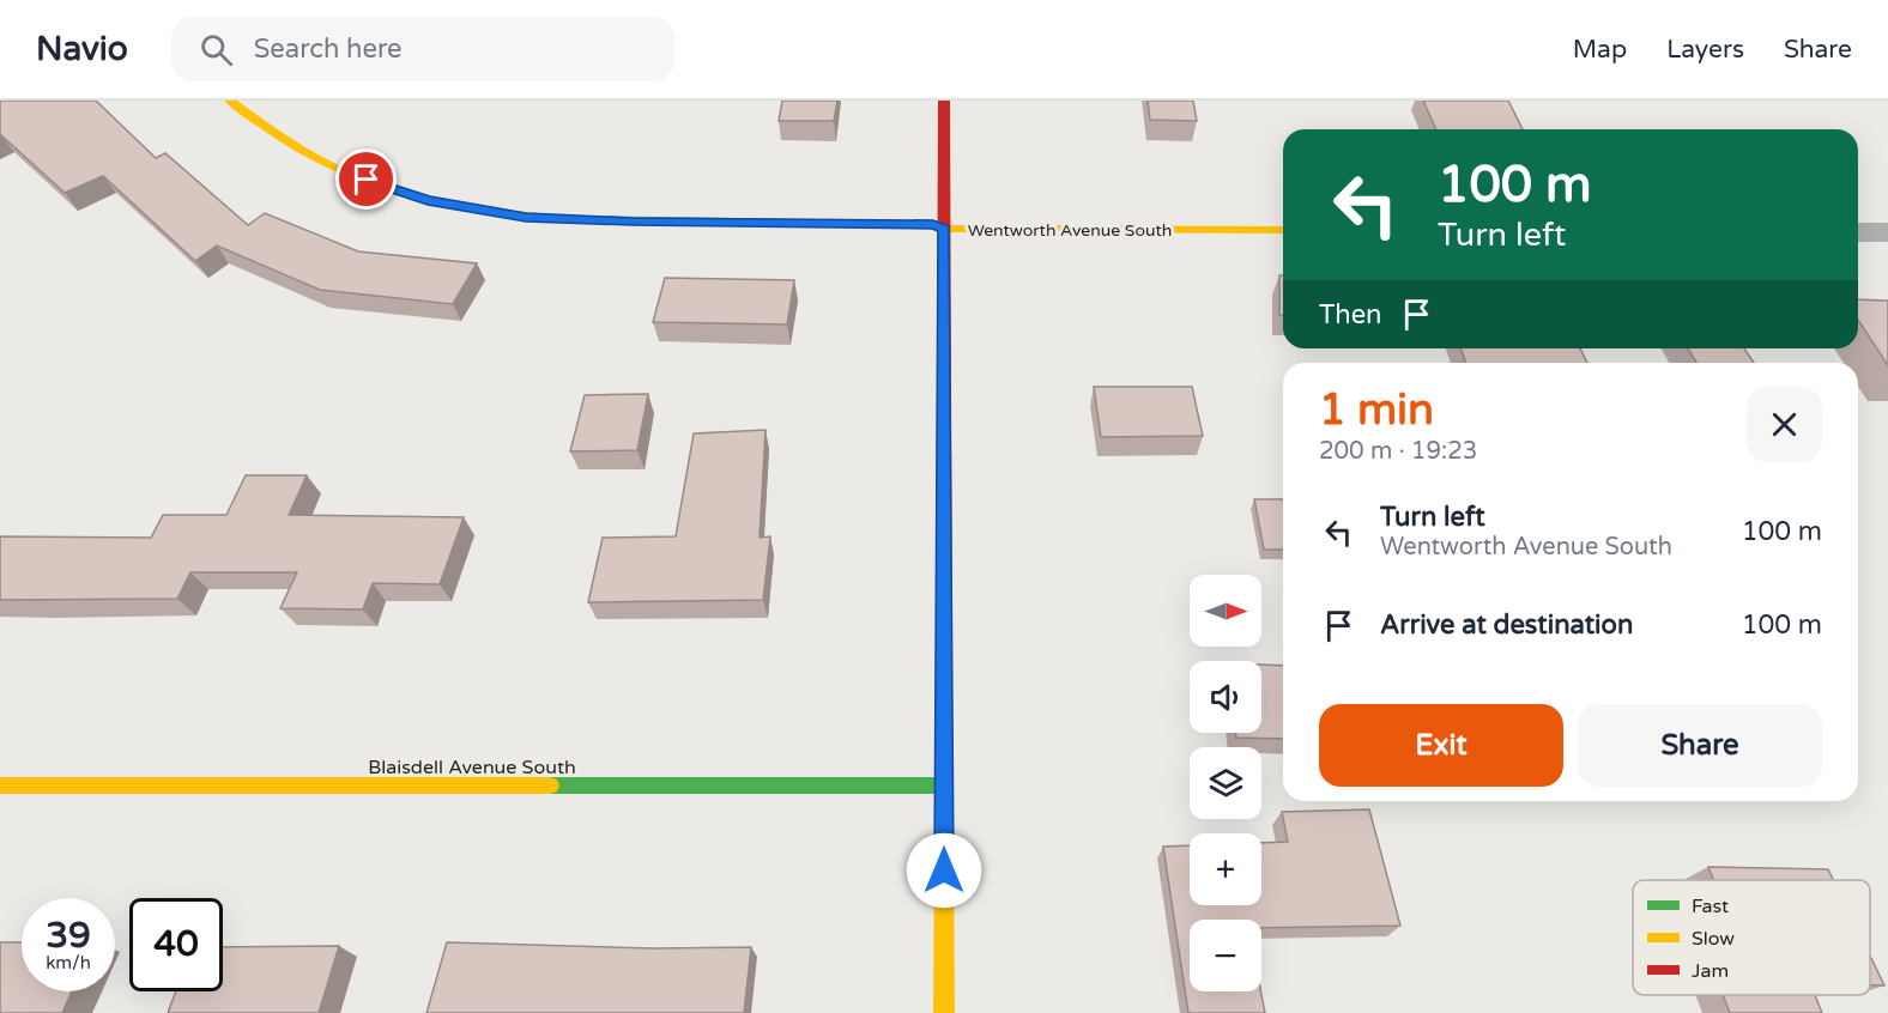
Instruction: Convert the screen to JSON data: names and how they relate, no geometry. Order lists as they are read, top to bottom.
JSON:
{
  "streets": {
    "street": ["Wentworth Avenue South", "Blaisdell Avenue South"]
  },
  "legend": ["Fast", "Slow", "Jam"],
  "north": "right",
  "page": {
    "header": "Navio",
    "search": "Search here",
    "nav": ["Map", "Layers", "Share"],
    "turn": ["100 m", "Turn left"],
    "then": "Then",
    "heading": ["1 min", "200 m · 19:23"],
    "list": [
      {
        "name": "Turn left",
        "note": "Wentworth Avenue South",
        "value": "100 m"
      },
      {
        "name": "Arrive at destination",
        "value": "100 m"
      }
    ],
    "map_buttons": ["+", "−"],
    "buttons": ["Exit", "Share"],
    "speed": "39 km/h",
    "limit": "40"
  }
}
